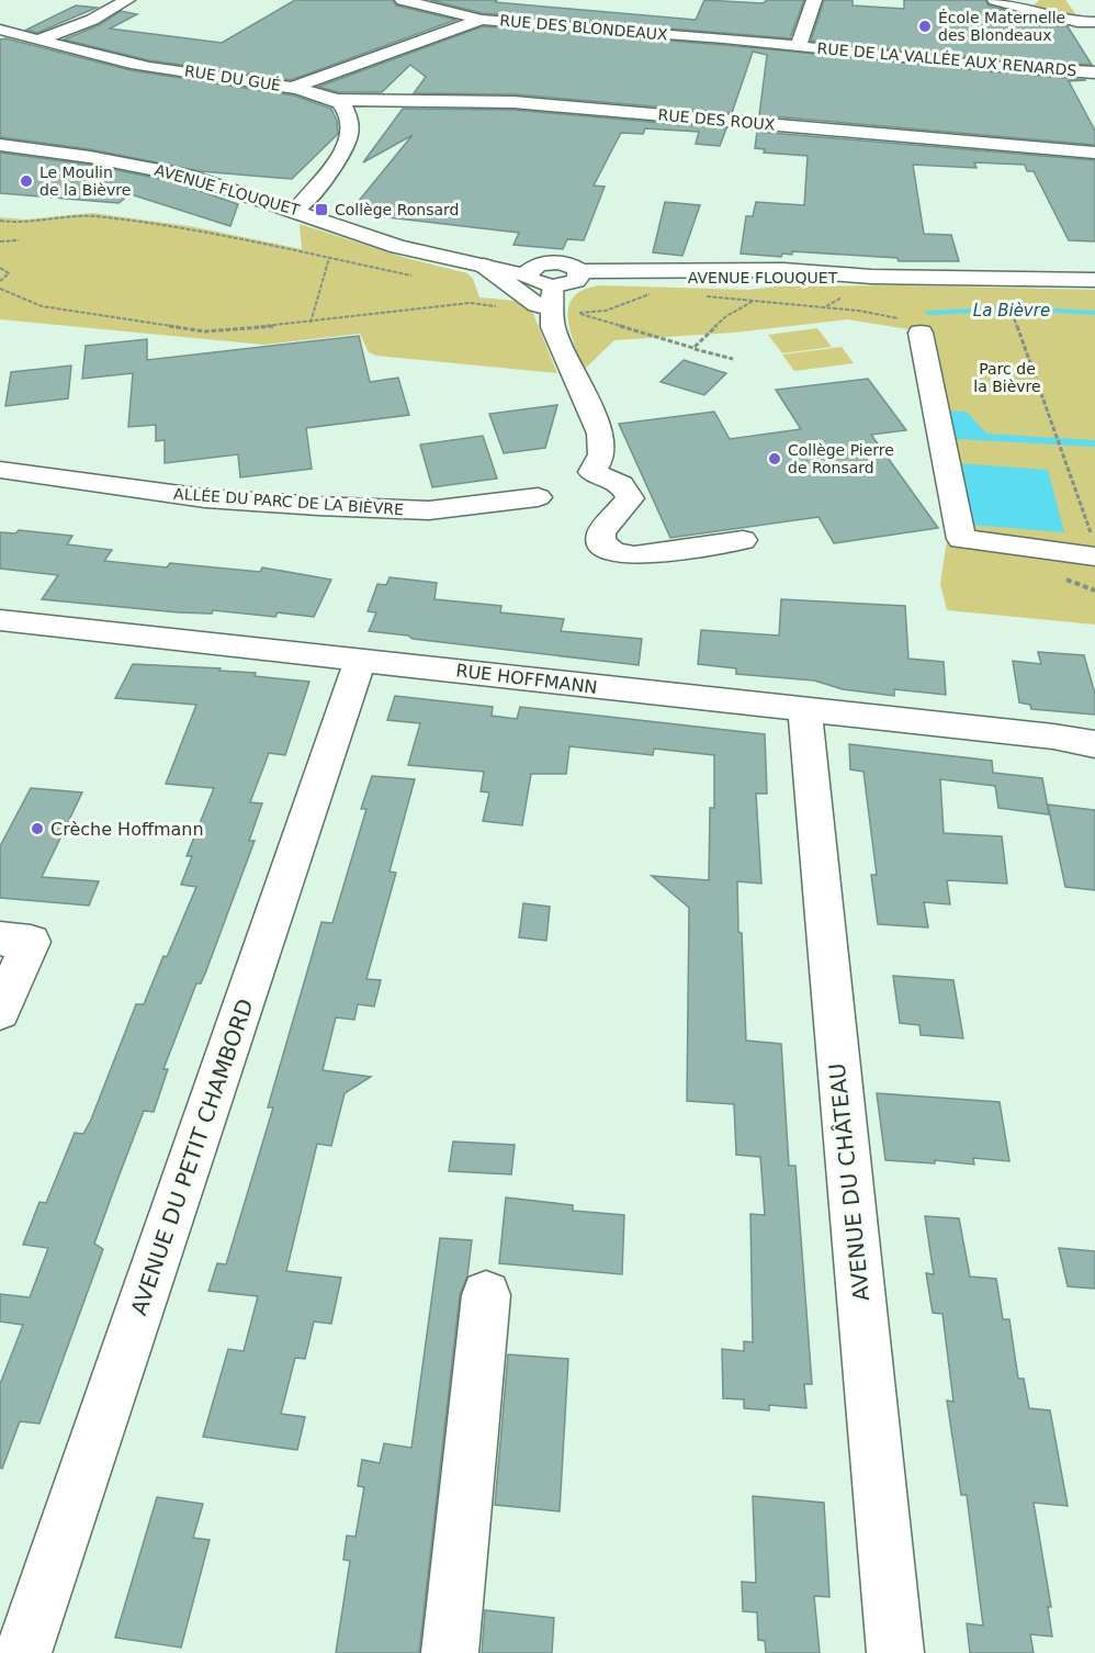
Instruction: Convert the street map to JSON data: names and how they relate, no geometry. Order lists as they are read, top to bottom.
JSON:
{
  "streets": {
    "street": [
      "RUE DES BLONDEAUX",
      "RUE DE LA VALLÉE AUX RENARDS",
      "RUE DU GUÉ",
      "RUE DES ROUX",
      "AVENUE FLOUQUET",
      "ALLÉE DU PARC DE LA BIÈVRE",
      "RUE HOFFMANN",
      "AVENUE DU PETIT CHAMBORD",
      "AVENUE DU CHÂTEAU"
    ]
  },
  "crossings": [
    ["RUE DES BLONDEAUX", "RUE DE LA VALLÉE AUX RENARDS"],
    ["RUE DES BLONDEAUX", "RUE DU GUÉ"],
    ["RUE DU GUÉ", "RUE DES ROUX"],
    ["RUE HOFFMANN", "AVENUE DU PETIT CHAMBORD"],
    ["RUE HOFFMANN", "AVENUE DU CHÂTEAU"]
  ],
  "water": ["La Bièvre"],
  "parks": ["Parc de la Bièvre"],
  "places": {
    "other": [
      "École Maternelle des Blondeaux",
      "Le Moulin de la Bièvre",
      "Collège Pierre de Ronsard",
      "Crèche Hoffmann"
    ],
    "transit": ["Collège Ronsard"]
  }
}
